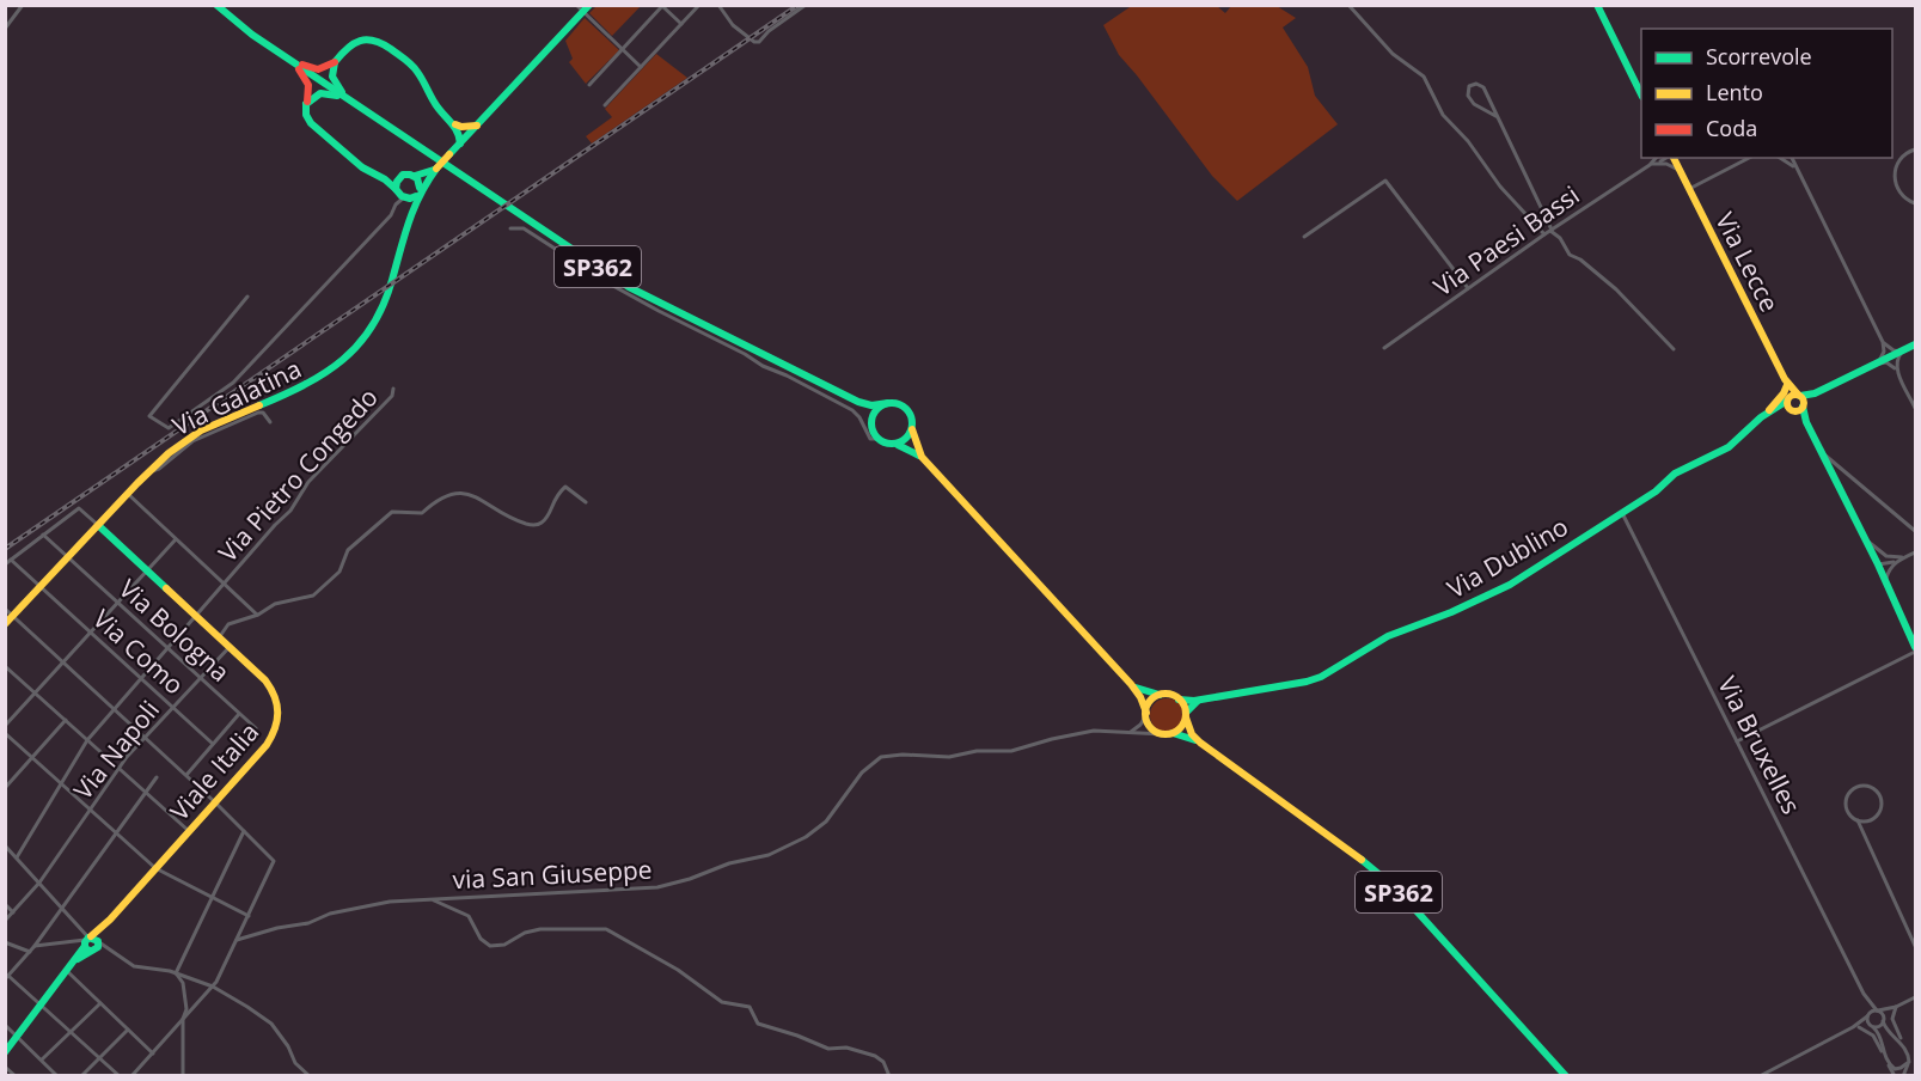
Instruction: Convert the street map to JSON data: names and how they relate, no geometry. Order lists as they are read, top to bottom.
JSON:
{
  "streets": {
    "main road": [
      "Via Lecce",
      "SP362",
      "Via Galatina",
      "Via Dublino",
      "Viale Italia"
    ],
    "street": [
      "Via Paesi Bassi",
      "Via Pietro Congedo",
      "Via Bologna",
      "Via Como",
      "Via Bruxelles",
      "Via Napoli",
      "via San Giuseppe"
    ]
  },
  "crossings": [
    ["Via Lecce", "Via Dublino"],
    ["SP362", "Via Dublino"],
    ["SP362", "via San Giuseppe"],
    ["Via Galatina", "Via Bologna"],
    ["Via Galatina", "Via Como"],
    ["Via Galatina", "Viale Italia"],
    ["Via Pietro Congedo", "Via Bologna"],
    ["Via Pietro Congedo", "Via Como"],
    ["Via Pietro Congedo", "Viale Italia"],
    ["Via Dublino", "Via Bruxelles"],
    ["Via Dublino", "via San Giuseppe"],
    ["Via Bologna", "Via Napoli"],
    ["Via Como", "Via Napoli"],
    ["Via Napoli", "Viale Italia"]
  ],
  "legend": ["Scorrevole", "Lento", "Coda"]
}
